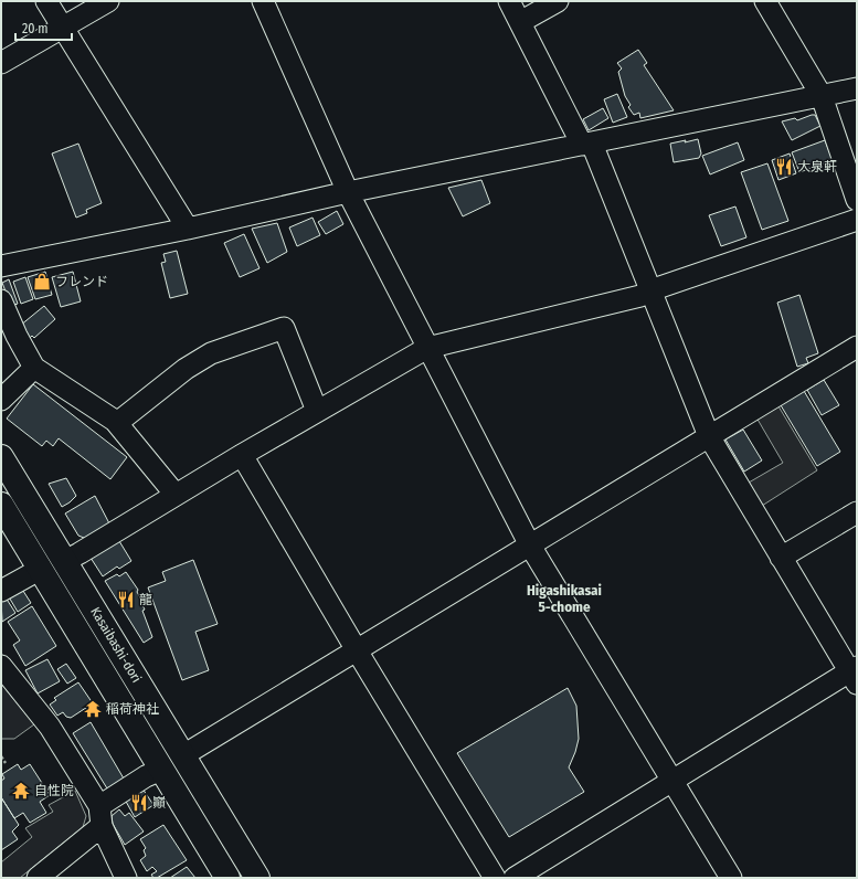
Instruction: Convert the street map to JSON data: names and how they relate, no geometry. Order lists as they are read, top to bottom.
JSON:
{
  "streets": {
    "main road": ["Kasaibashi-dori"]
  },
  "districts": ["Higashikasai 5-chome"],
  "places": {
    "restaurant": ["大泉軒", "龍", "巓"],
    "shop": ["フレンド"],
    "temple": ["稲荷神社", "自性院"]
  },
  "scale_bar": "20 m"
}
